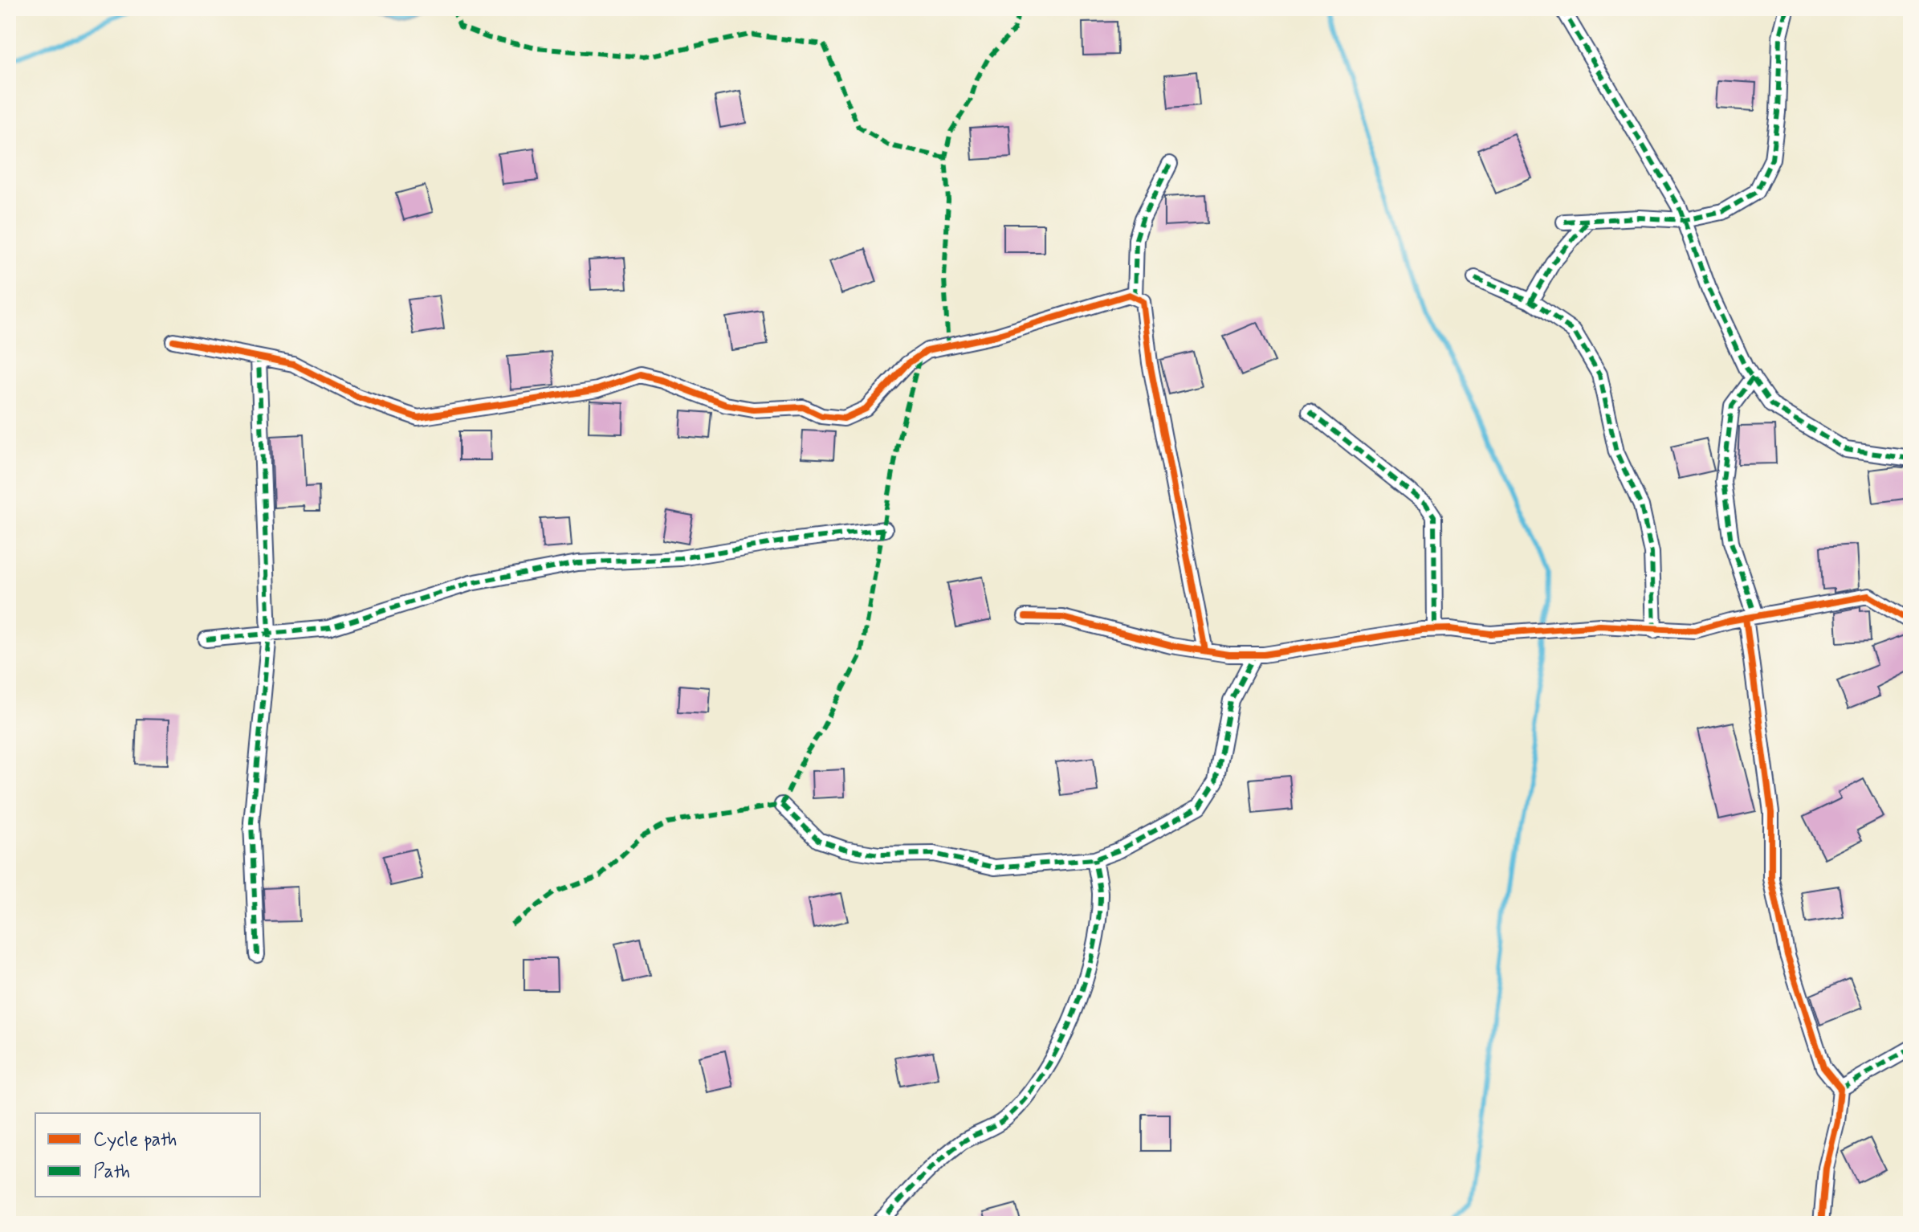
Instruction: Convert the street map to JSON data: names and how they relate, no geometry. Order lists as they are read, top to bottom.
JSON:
{
  "legend": ["Cycle path", "Path"]
}
